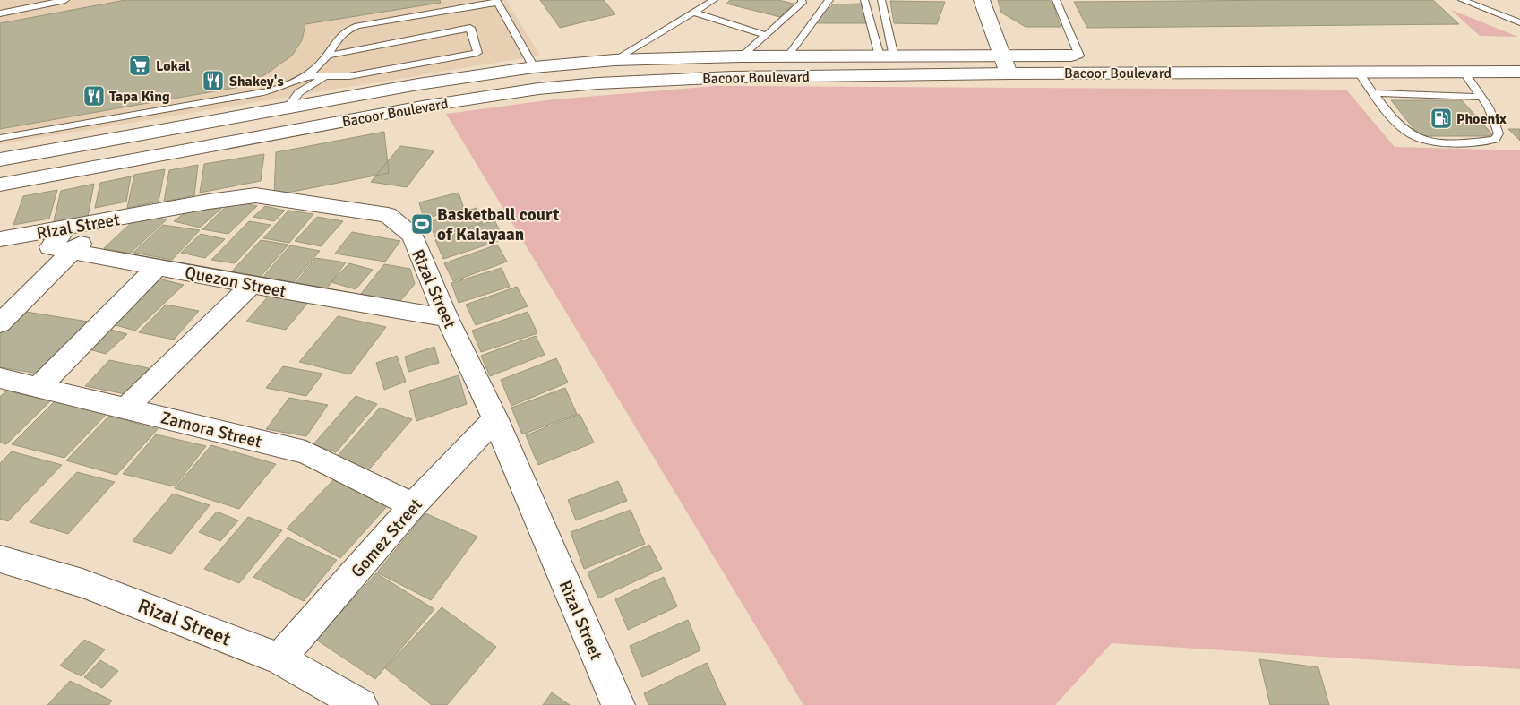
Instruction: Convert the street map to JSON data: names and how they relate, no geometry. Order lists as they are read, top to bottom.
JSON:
{
  "streets": {
    "main road": [
      "Bacoor Boulevard",
      "Rizal Street",
      "Quezon Street",
      "Zamora Street",
      "Gomez Street"
    ]
  },
  "crossings": [
    ["Rizal Street", "Quezon Street"],
    ["Rizal Street", "Gomez Street"],
    ["Zamora Street", "Gomez Street"]
  ],
  "places": {
    "supermarket": ["Lokal"],
    "restaurant": ["Shakey's", "Tapa King"],
    "fuel station": ["Phoenix"],
    "sports": ["Basketball court of Kalayaan"]
  }
}
